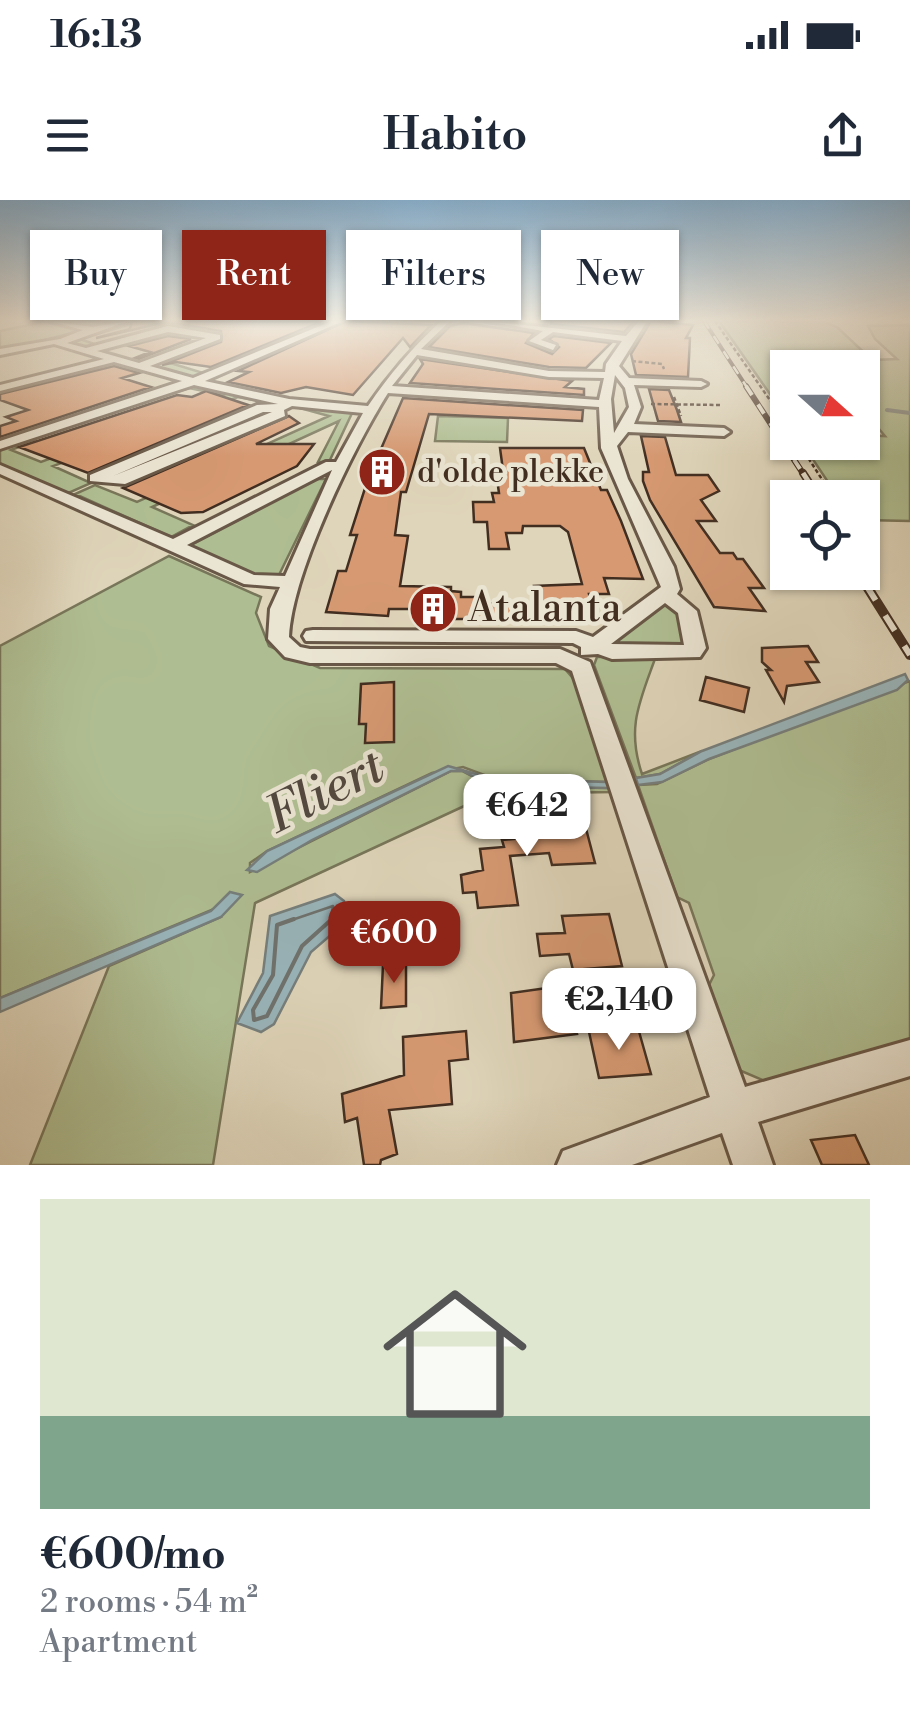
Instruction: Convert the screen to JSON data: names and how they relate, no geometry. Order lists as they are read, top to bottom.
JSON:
{
  "water": ["Fliert"],
  "places": {
    "building": ["d'olde plekke", "Atalanta"]
  },
  "north": "right",
  "page": {
    "status": "16:13",
    "header": "Habito",
    "chip": [
      "Buy",
      "Rent",
      "Filters",
      "New"
    ],
    "price": ["€642", "€600", "€2,140"],
    "list": [
      {
        "name": "€600/mo",
        "note": "2 rooms · 54 m² · Apartment"
      }
    ]
  }
}
